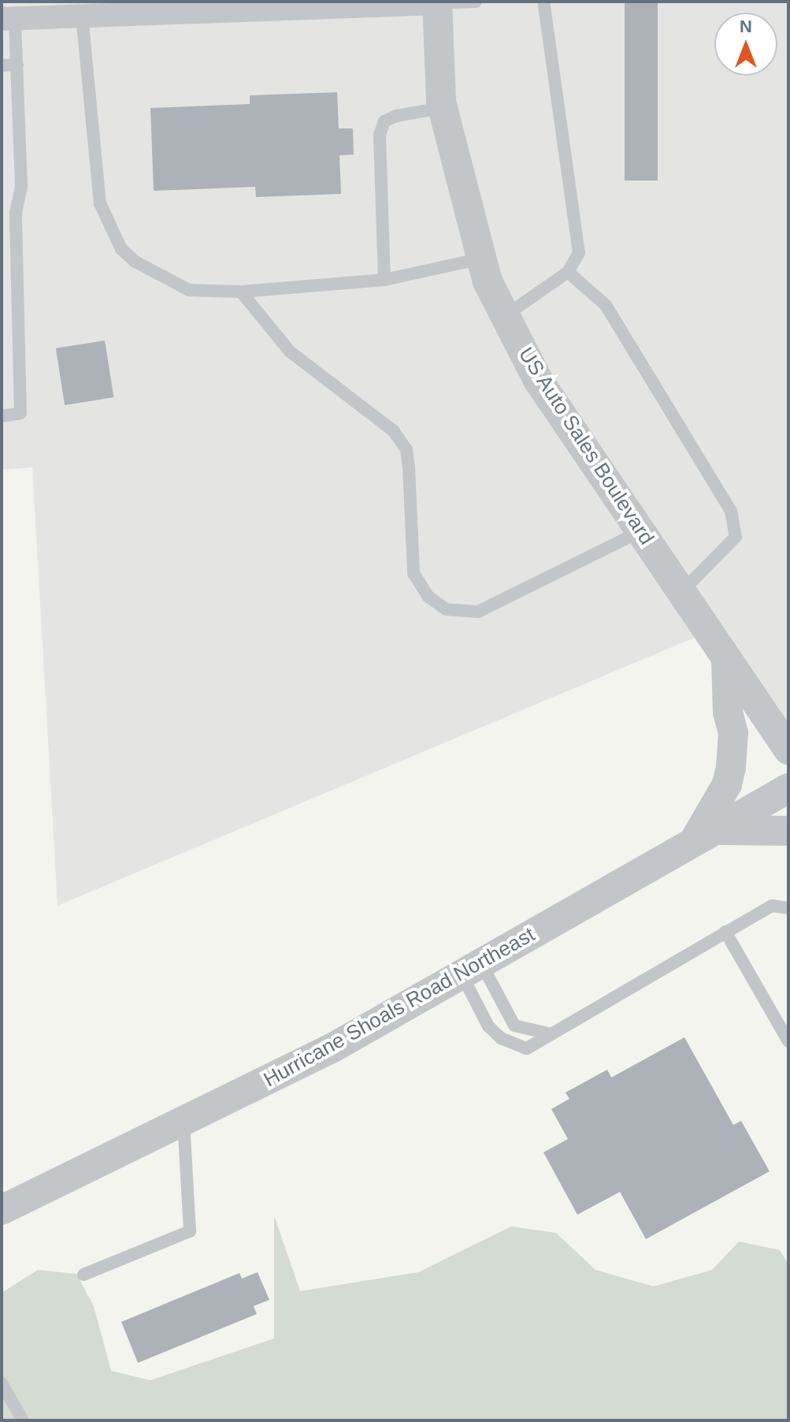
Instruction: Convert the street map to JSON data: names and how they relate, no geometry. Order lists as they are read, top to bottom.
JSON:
{
  "streets": {
    "street": ["US Auto Sales Boulevard", "Hurricane Shoals Road Northeast"]
  },
  "north": "top"
}
